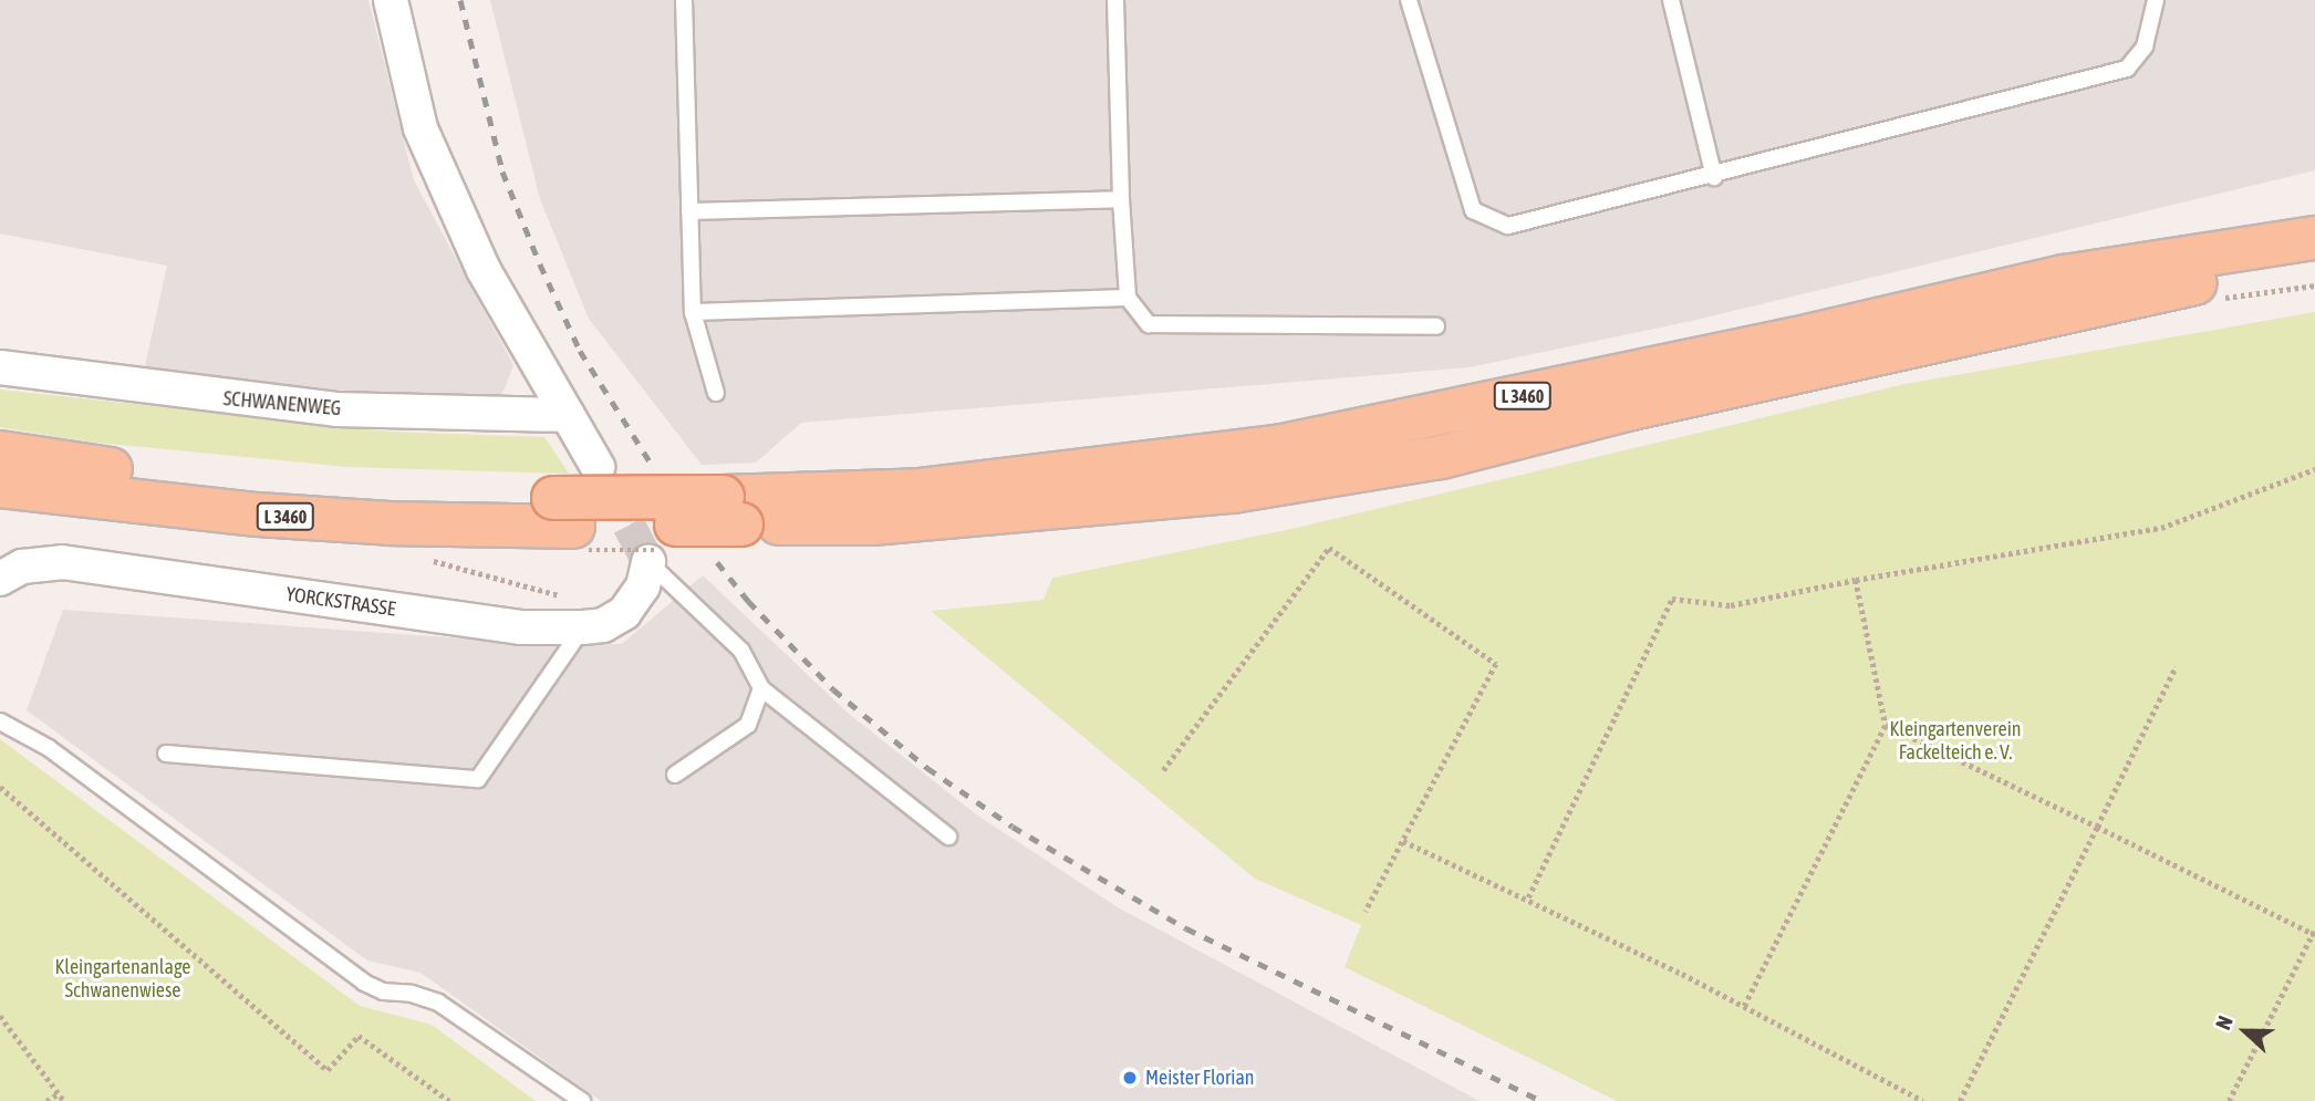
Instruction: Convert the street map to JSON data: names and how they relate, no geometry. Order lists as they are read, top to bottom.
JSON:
{
  "streets": {
    "main road": ["L 3460"],
    "street": ["SCHWANENWEG", "YORCKSTRASSE"]
  },
  "parks": ["Kleingartenverein Fackelteich e. V.", "Kleingartenanlage Schwanenwiese"],
  "places": ["Meister Florian"],
  "north": "left"
}
